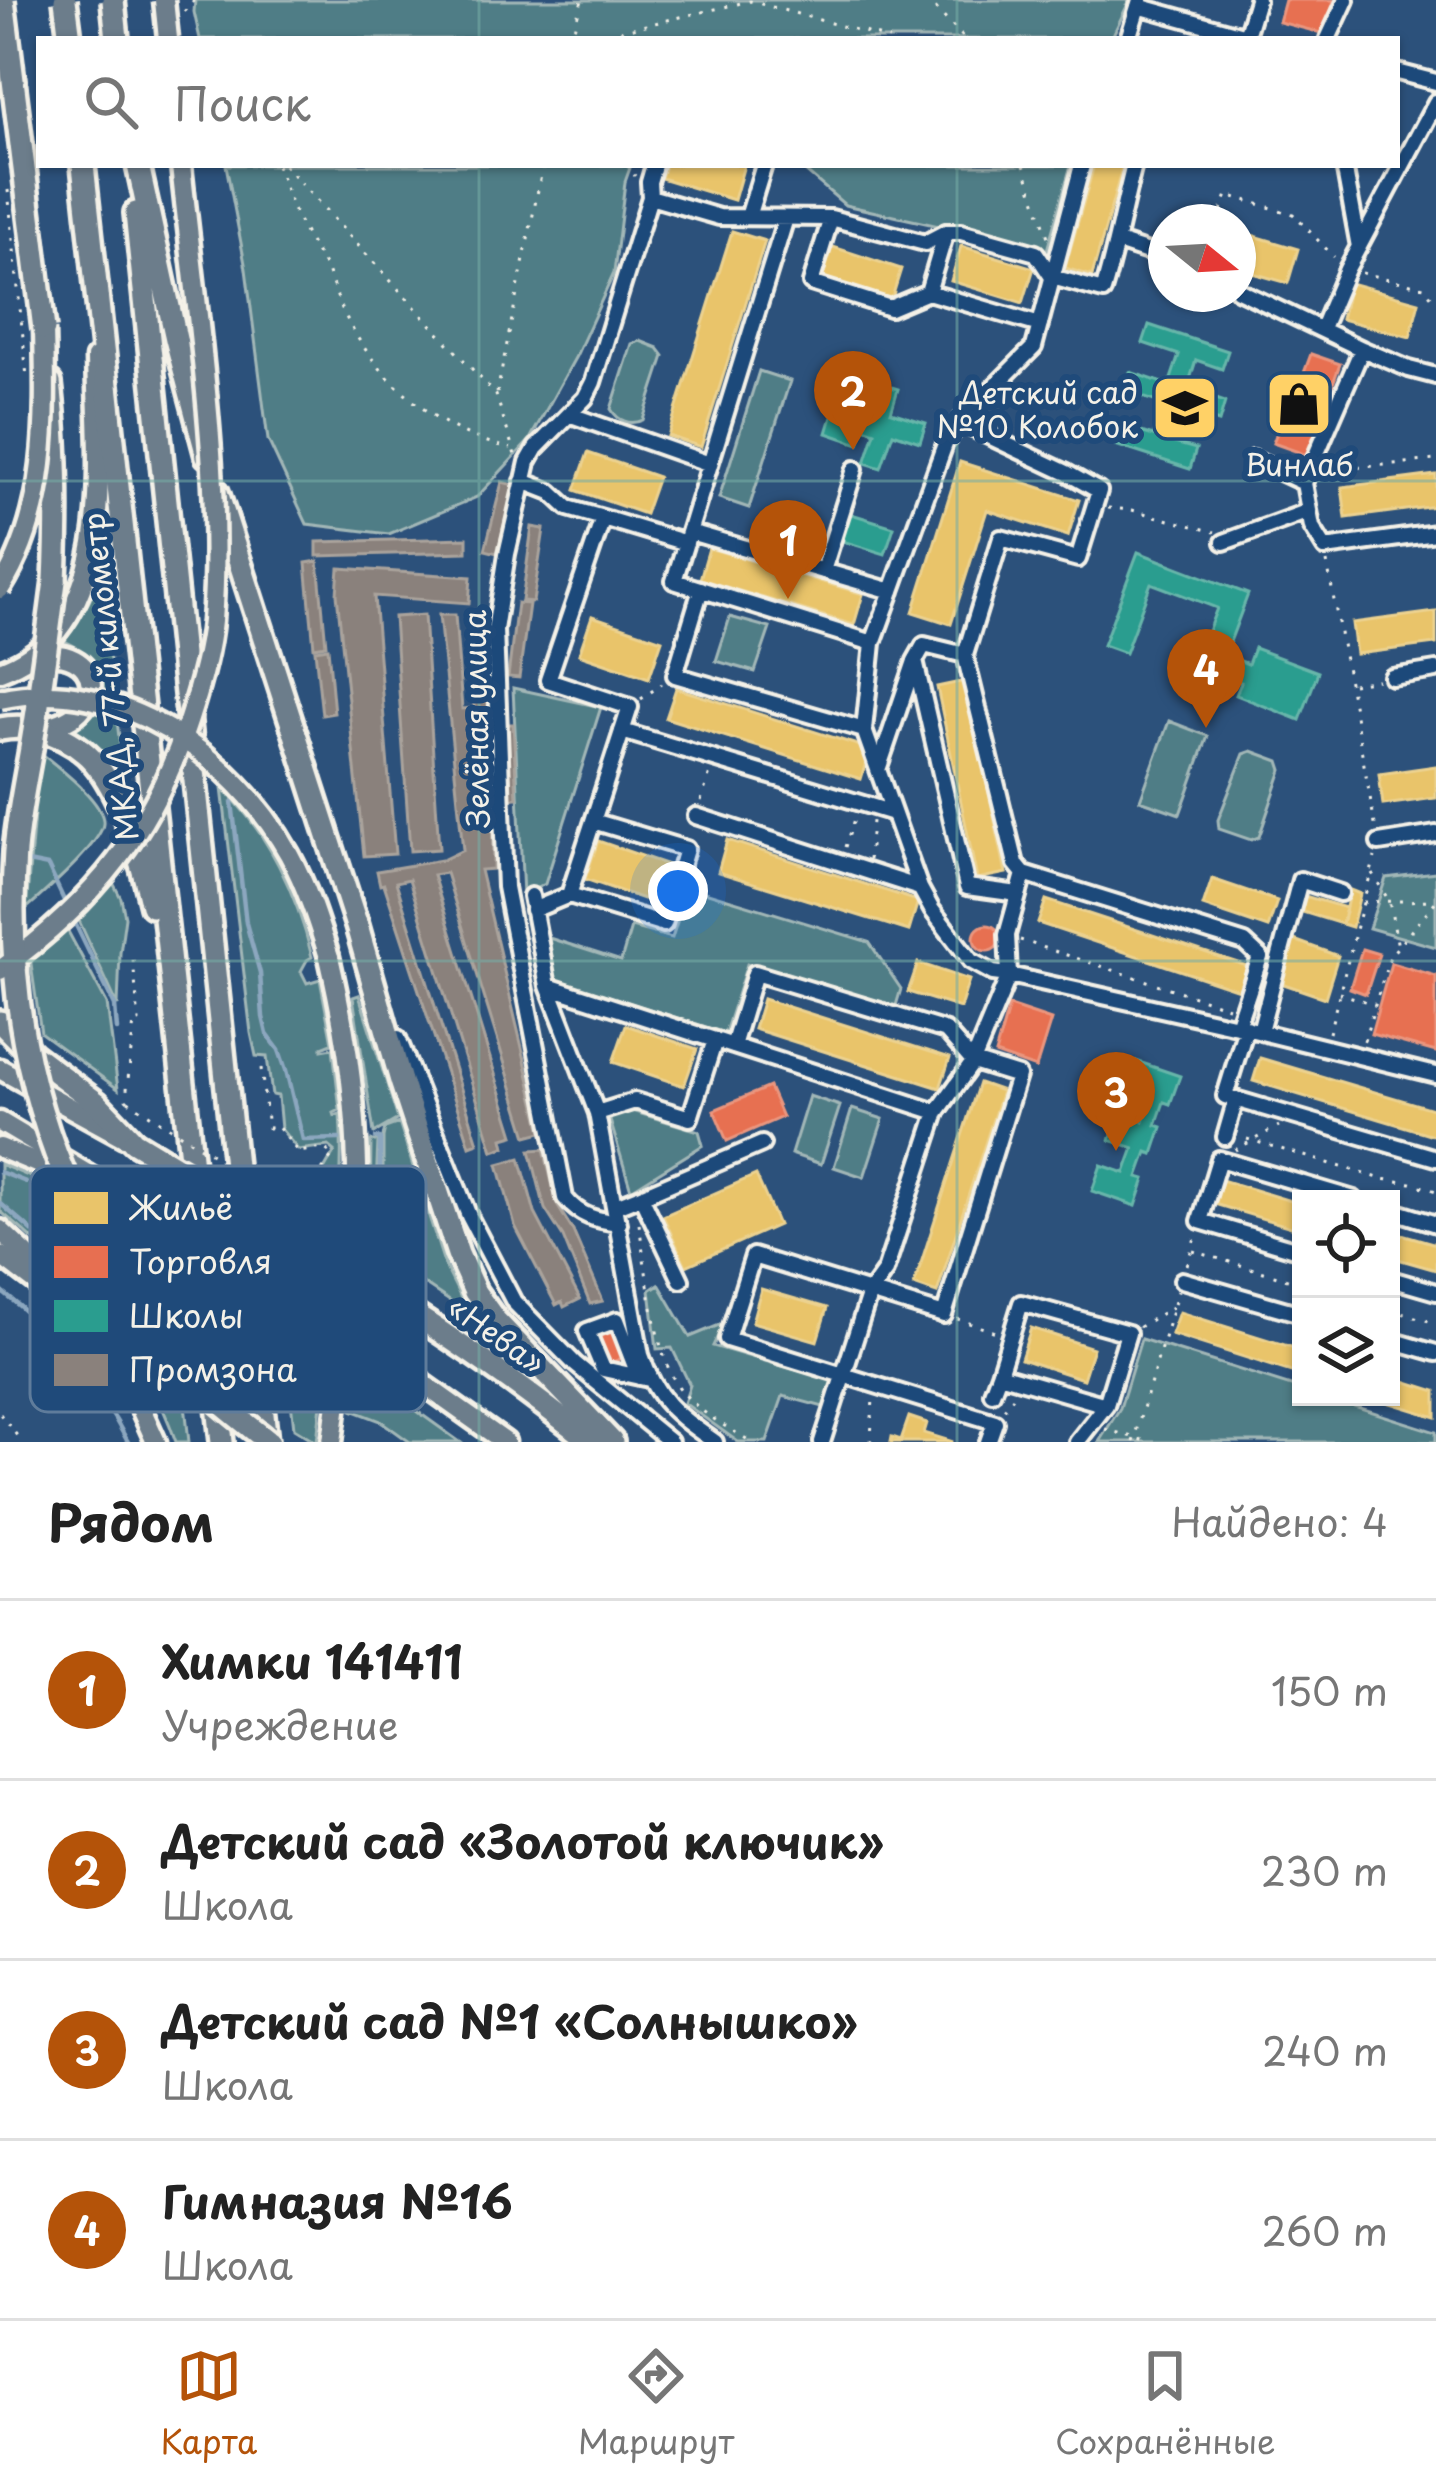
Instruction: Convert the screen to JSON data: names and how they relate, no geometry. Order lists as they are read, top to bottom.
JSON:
{
  "streets": {
    "highway": ["МКАД, 77-й километр", "«Нева»"],
    "street": ["Зелёная улица"]
  },
  "places": {
    "shop": ["Винлаб"],
    "school or university": ["Детский сад №10 Колобок"]
  },
  "legend": [
    "Жильё",
    "Торговля",
    "Школы",
    "Промзона"
  ],
  "north": "right",
  "page": {
    "search": "Поиск",
    "pins": [
      "2",
      "1",
      "4",
      "3"
    ],
    "heading": ["Рядом", "Найдено: 4"],
    "list": [
      {
        "mark": "1",
        "name": "Химки 141411",
        "note": "Учреждение",
        "value": "150 m"
      },
      {
        "mark": "2",
        "name": "Детский сад «Золотой ключик»",
        "note": "Школа",
        "value": "230 m"
      },
      {
        "mark": "3",
        "name": "Детский сад №1 «Солнышко»",
        "note": "Школа",
        "value": "240 m"
      },
      {
        "mark": "4",
        "name": "Гимназия №16",
        "note": "Школа",
        "value": "260 m"
      }
    ],
    "nav": ["Карта", "Маршрут", "Сохранённые"]
  }
}
